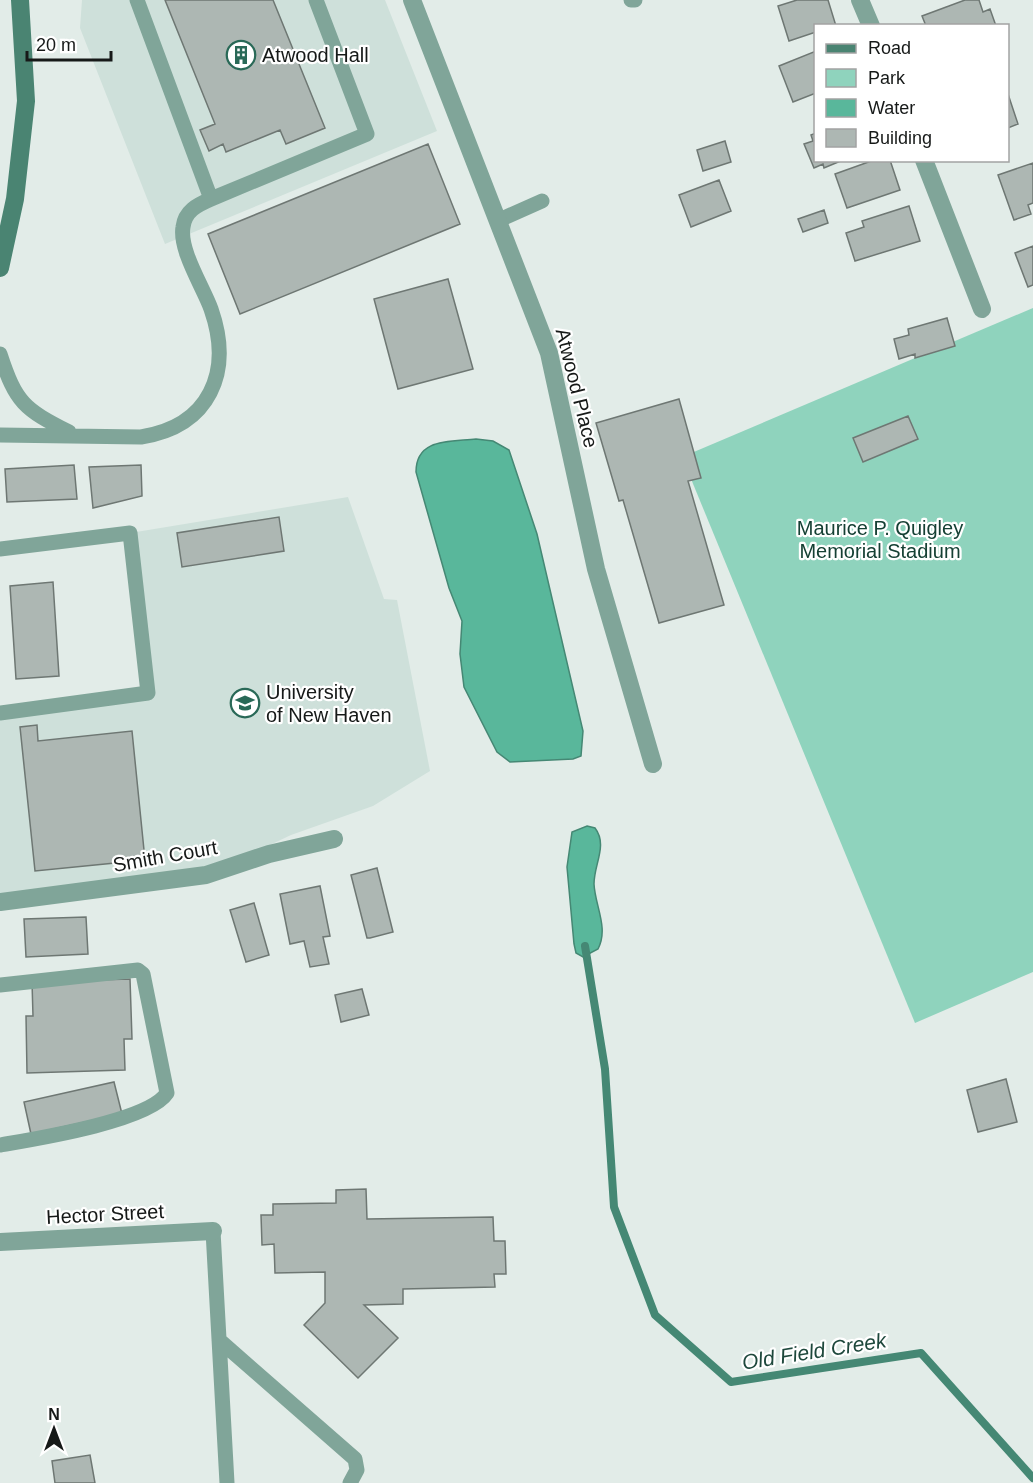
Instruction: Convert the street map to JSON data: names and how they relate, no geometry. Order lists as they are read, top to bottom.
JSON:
{
  "streets": {
    "street": ["Atwood Place", "Smith Court", "Hector Street"]
  },
  "water": ["Old Field Creek"],
  "parks": ["Maurice P. Quigley Memorial Stadium"],
  "places": {
    "building": ["Atwood Hall"],
    "school or university": ["University of New Haven"]
  },
  "legend": [
    "Road",
    "Park",
    "Water",
    "Building"
  ],
  "scale_bar": "20 m",
  "north": "top"
}
